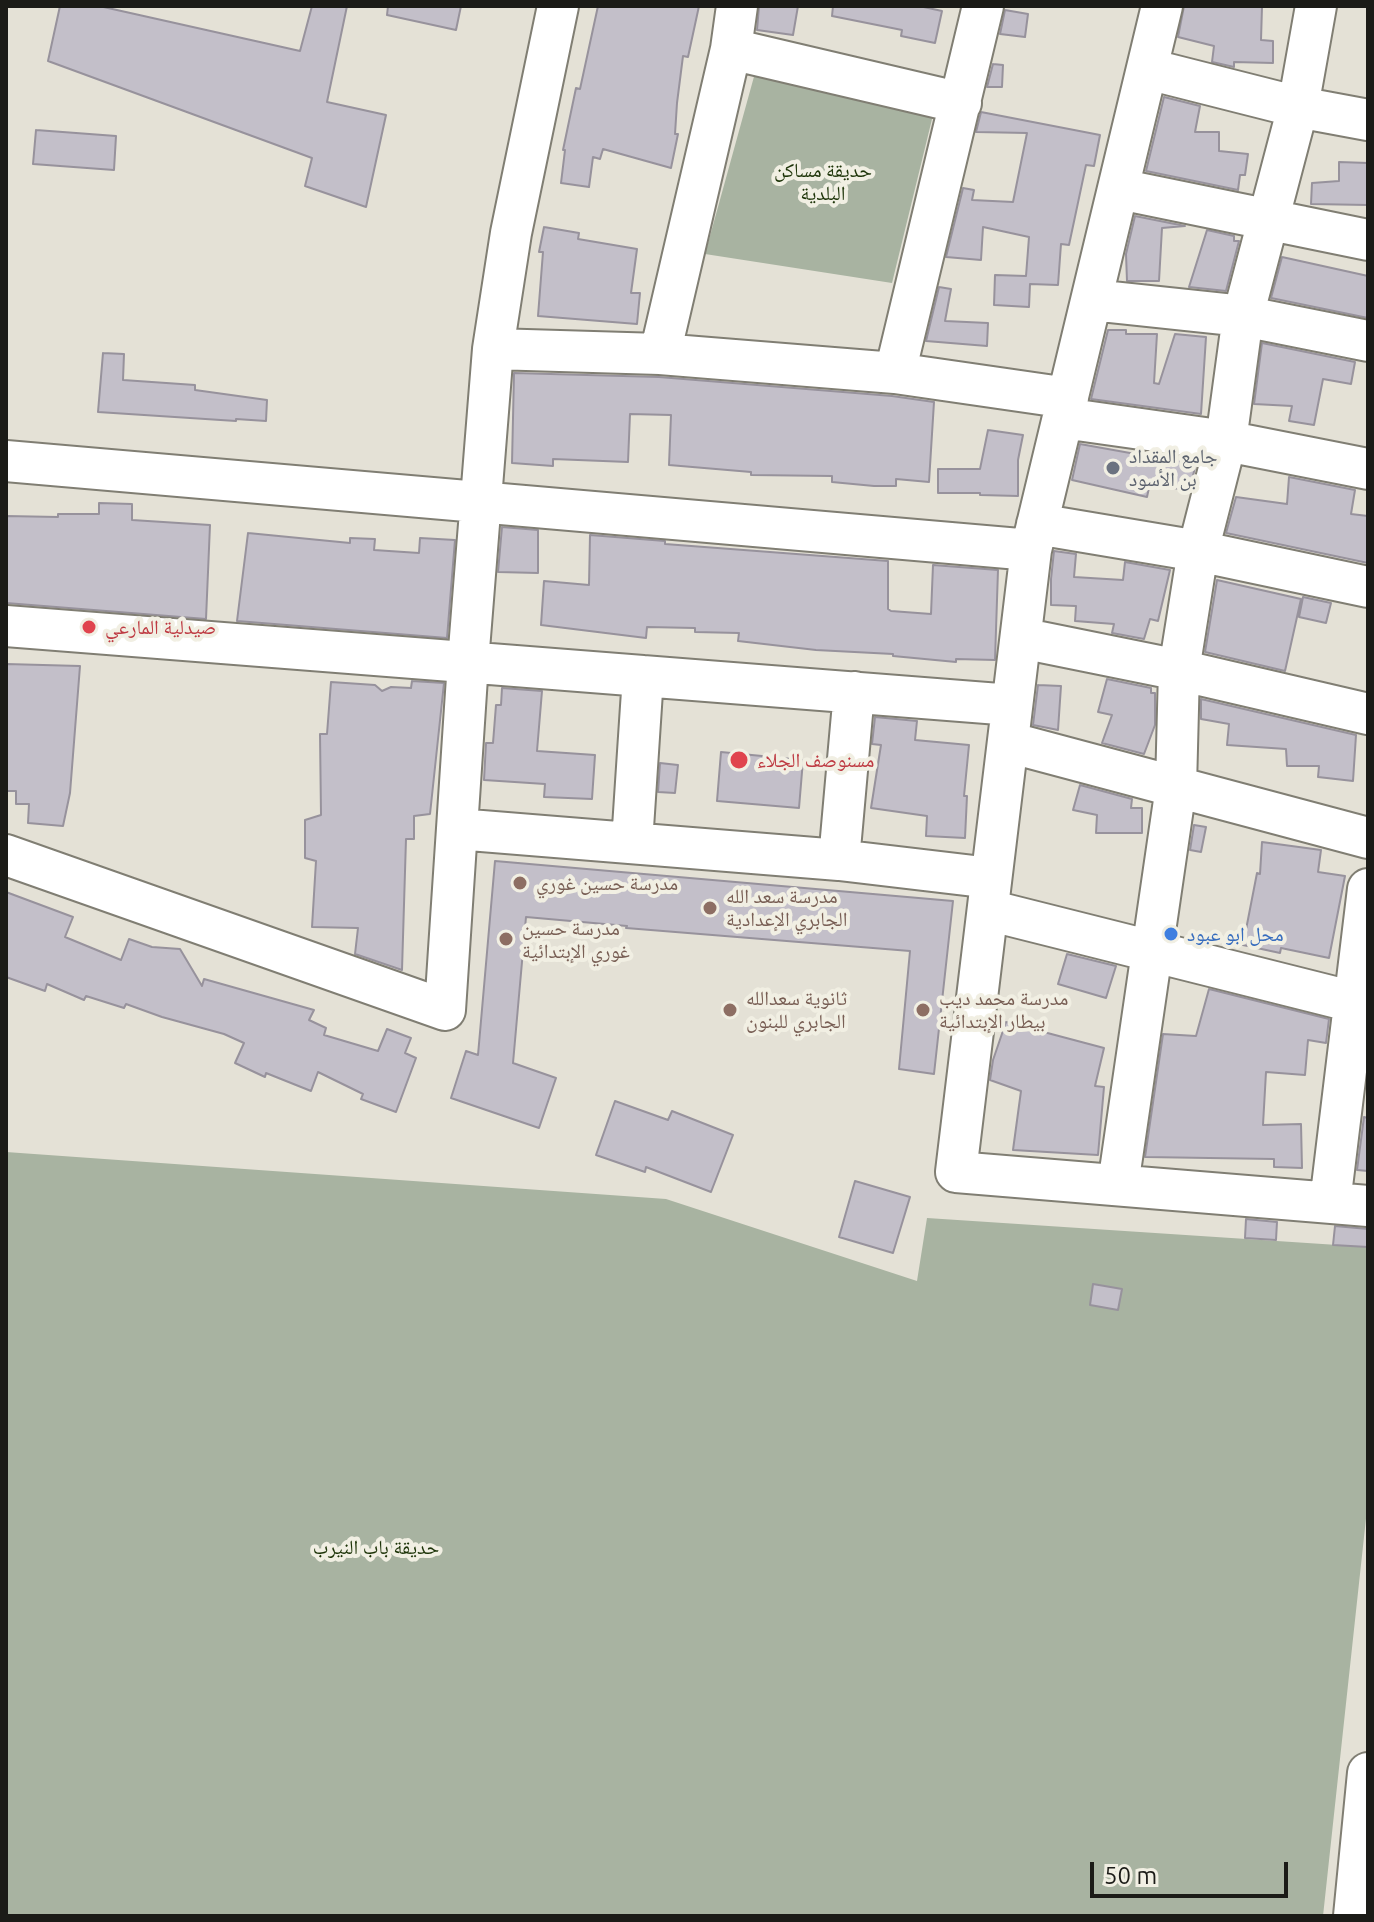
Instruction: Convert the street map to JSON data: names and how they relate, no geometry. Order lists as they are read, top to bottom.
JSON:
{
  "parks": ["حديقة مساكن البلدية", "حديقة باب النيرب"],
  "places": [
    "جامع المقداد بن الأسود",
    "صيدلية المارعي",
    "مسنوصف الجلاء",
    "مدرسة حسين غوري",
    "مدرسة سعد الله الجابري الإعدادية",
    "محل ابو عبود",
    "مدرسة حسين غوري الإبتدائية",
    "ثانوية سعدالله الجابري للبنون",
    "مدرسة محمد ديب بيطار الإبتدائية"
  ],
  "scale_bar": "50 m"
}
